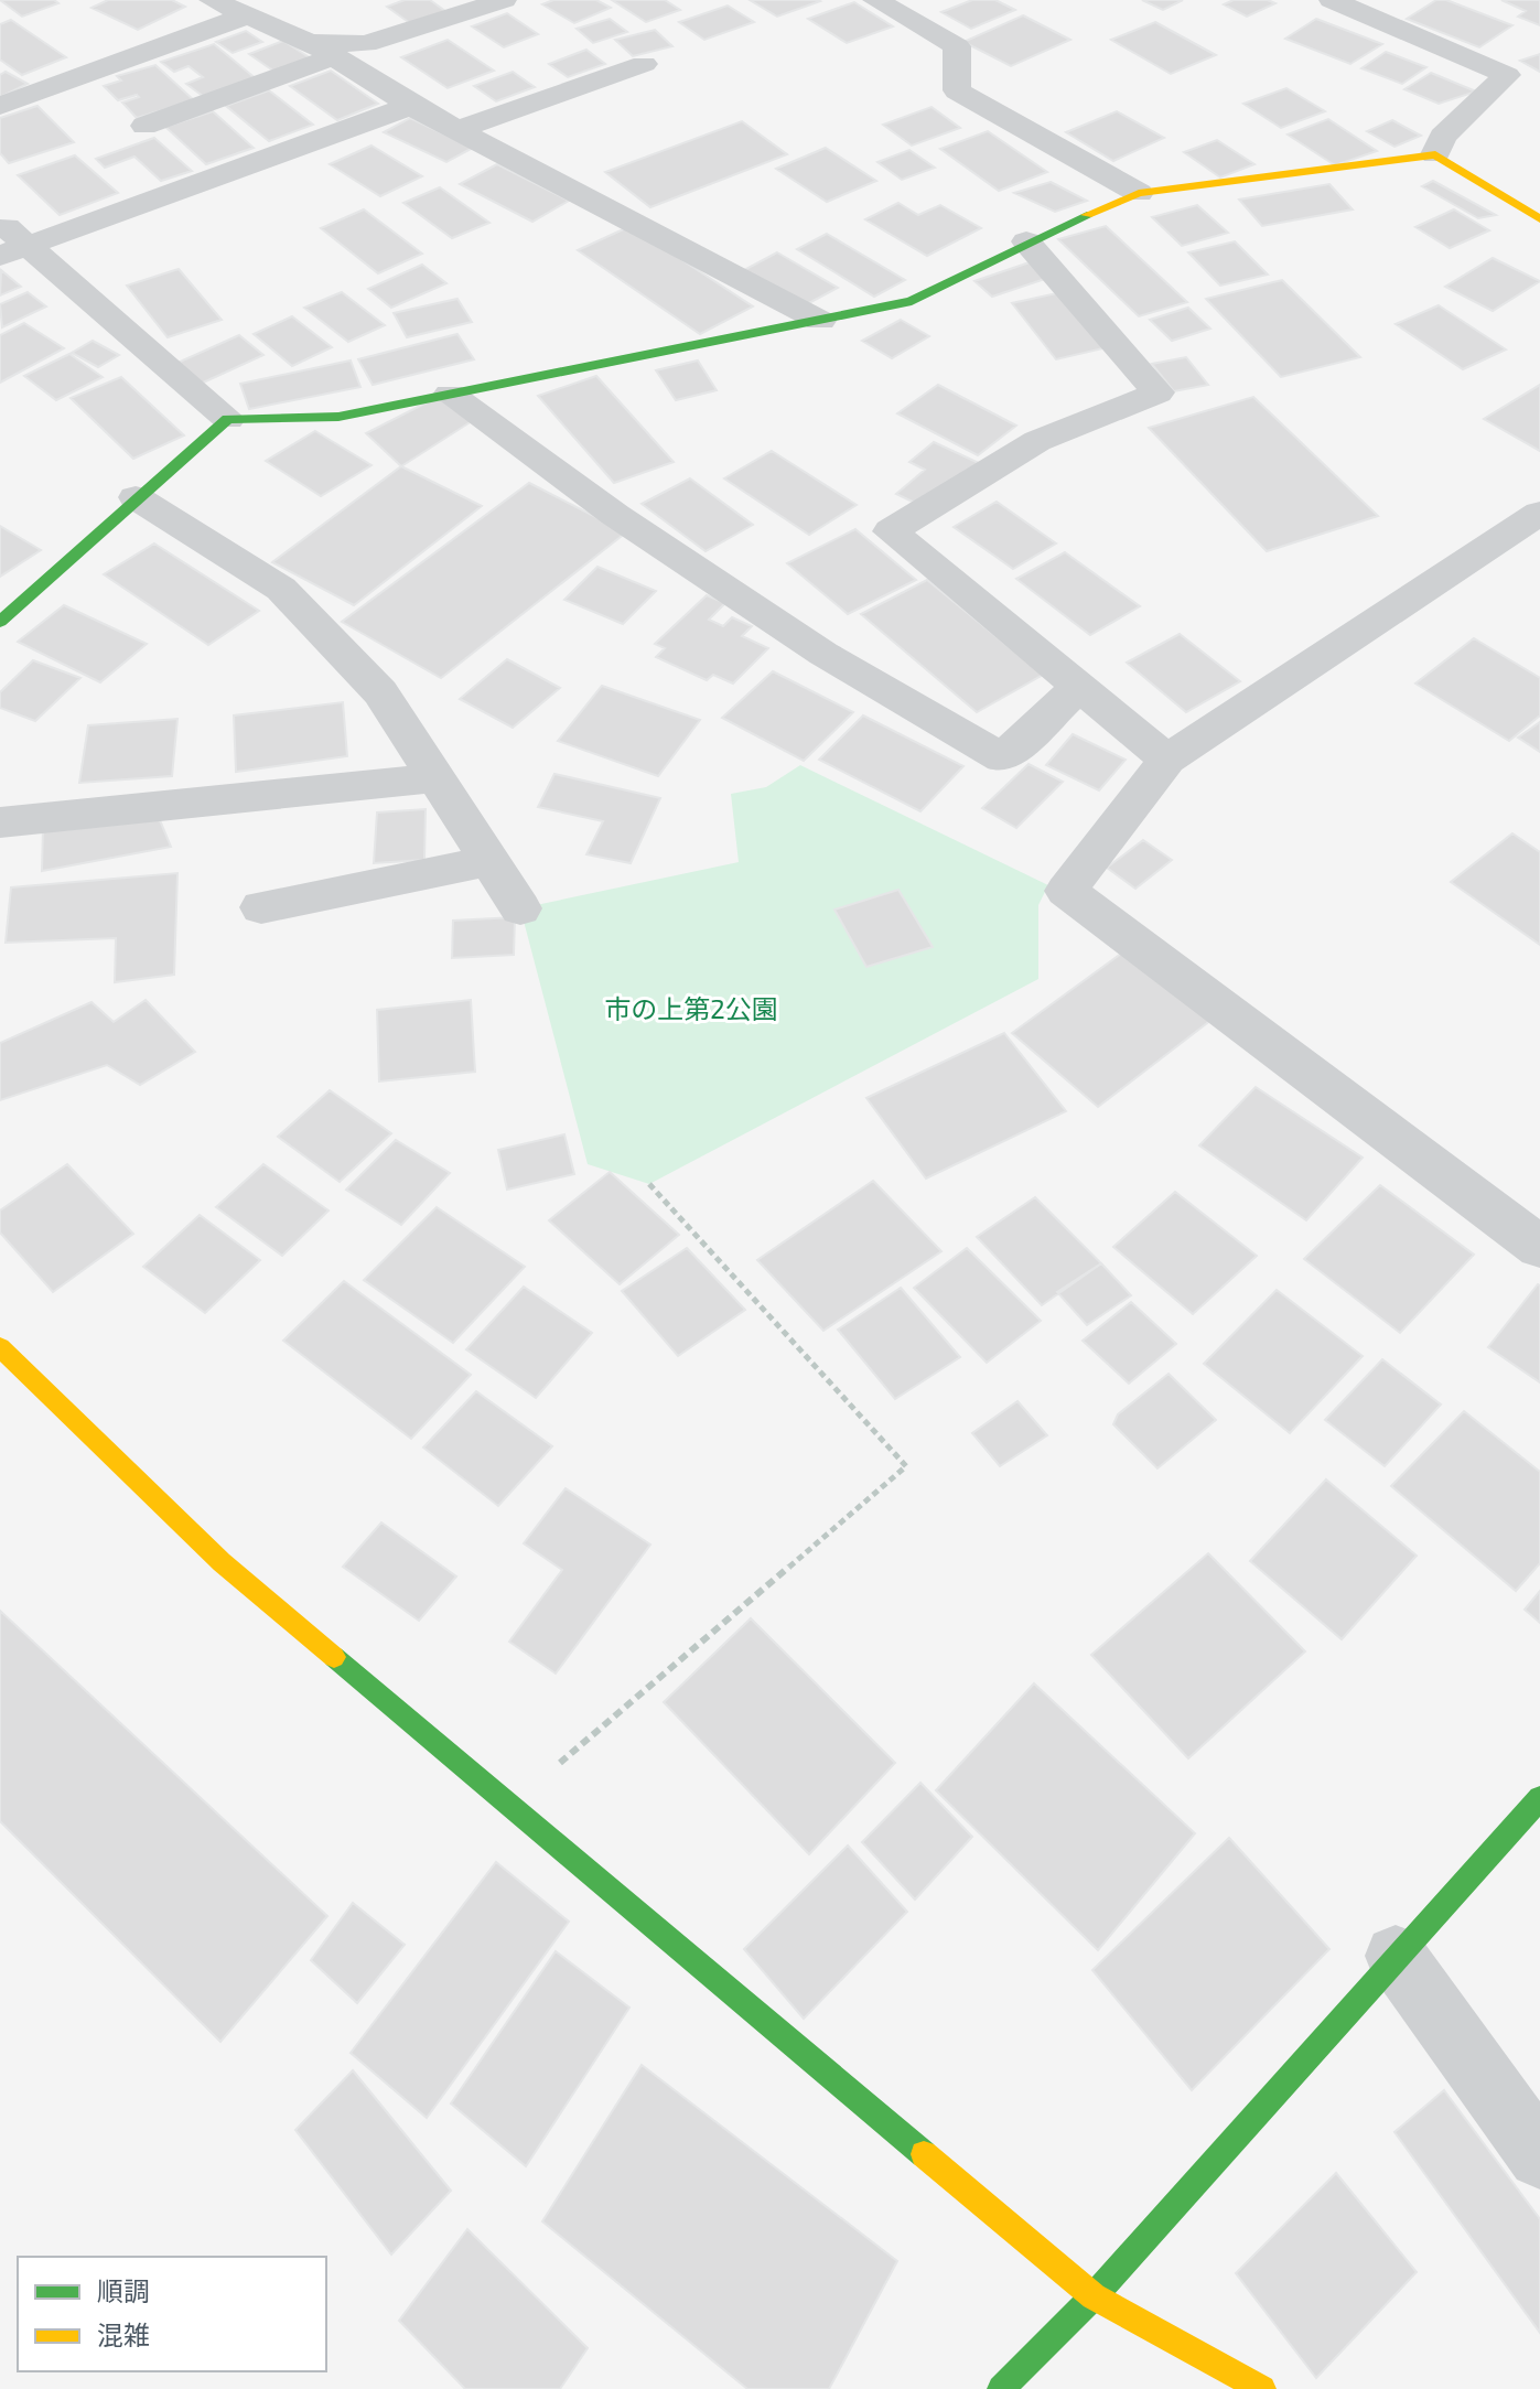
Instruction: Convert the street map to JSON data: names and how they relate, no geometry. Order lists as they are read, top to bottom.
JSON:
{
  "parks": ["市の上第2公園"],
  "legend": ["順調", "混雑"]
}
